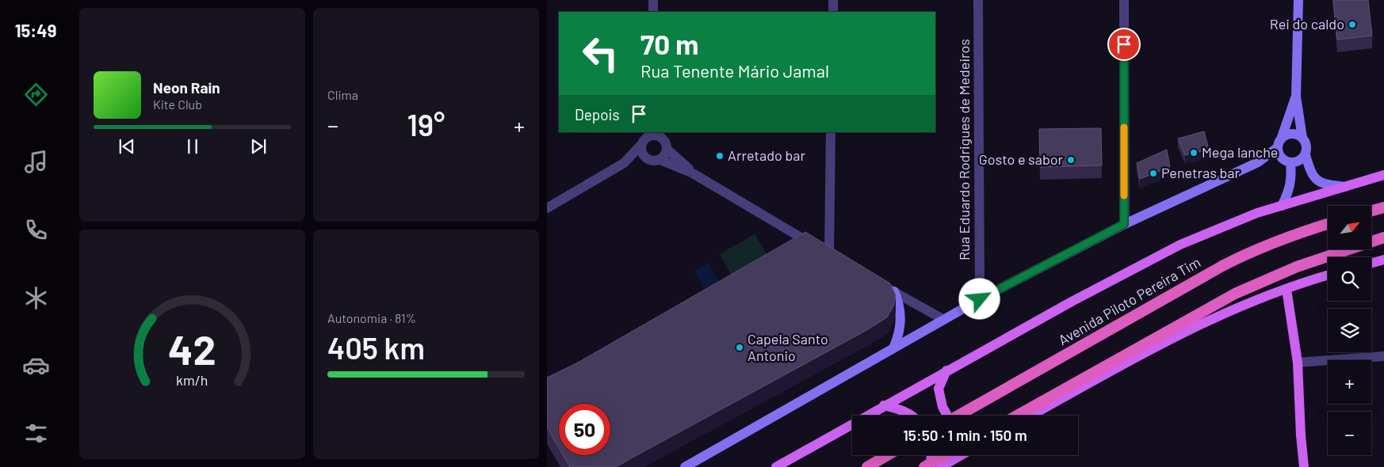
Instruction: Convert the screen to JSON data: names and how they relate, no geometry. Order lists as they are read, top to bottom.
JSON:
{
  "streets": {
    "highway": ["Avenida Piloto Pereira Tim"],
    "street": ["Rua Eduardo Rodrigues de Medeiros"]
  },
  "places": [
    "Rei do caldo",
    "Mega lanche",
    "Arretado bar",
    "Gosto e sabor",
    "Penetras bar",
    "Capela Santo Antonio"
  ],
  "north": "top right",
  "page": {
    "tabs": "15:49",
    "tile": [
      "Clima",
      ["Autonomia · 81%", "405 km"]
    ],
    "turn": ["70 m", "Rua Tenente Mário Jamal"],
    "song": ["Neon Rain", "Kite Club"],
    "then": "Depois",
    "heat": ["−", "19°", "+"],
    "map_buttons": ["+", "−"],
    "limit": "50",
    "trip": "15:50 · 1 min · 150 m",
    "gauge": ["42", "km/h"]
  }
}
